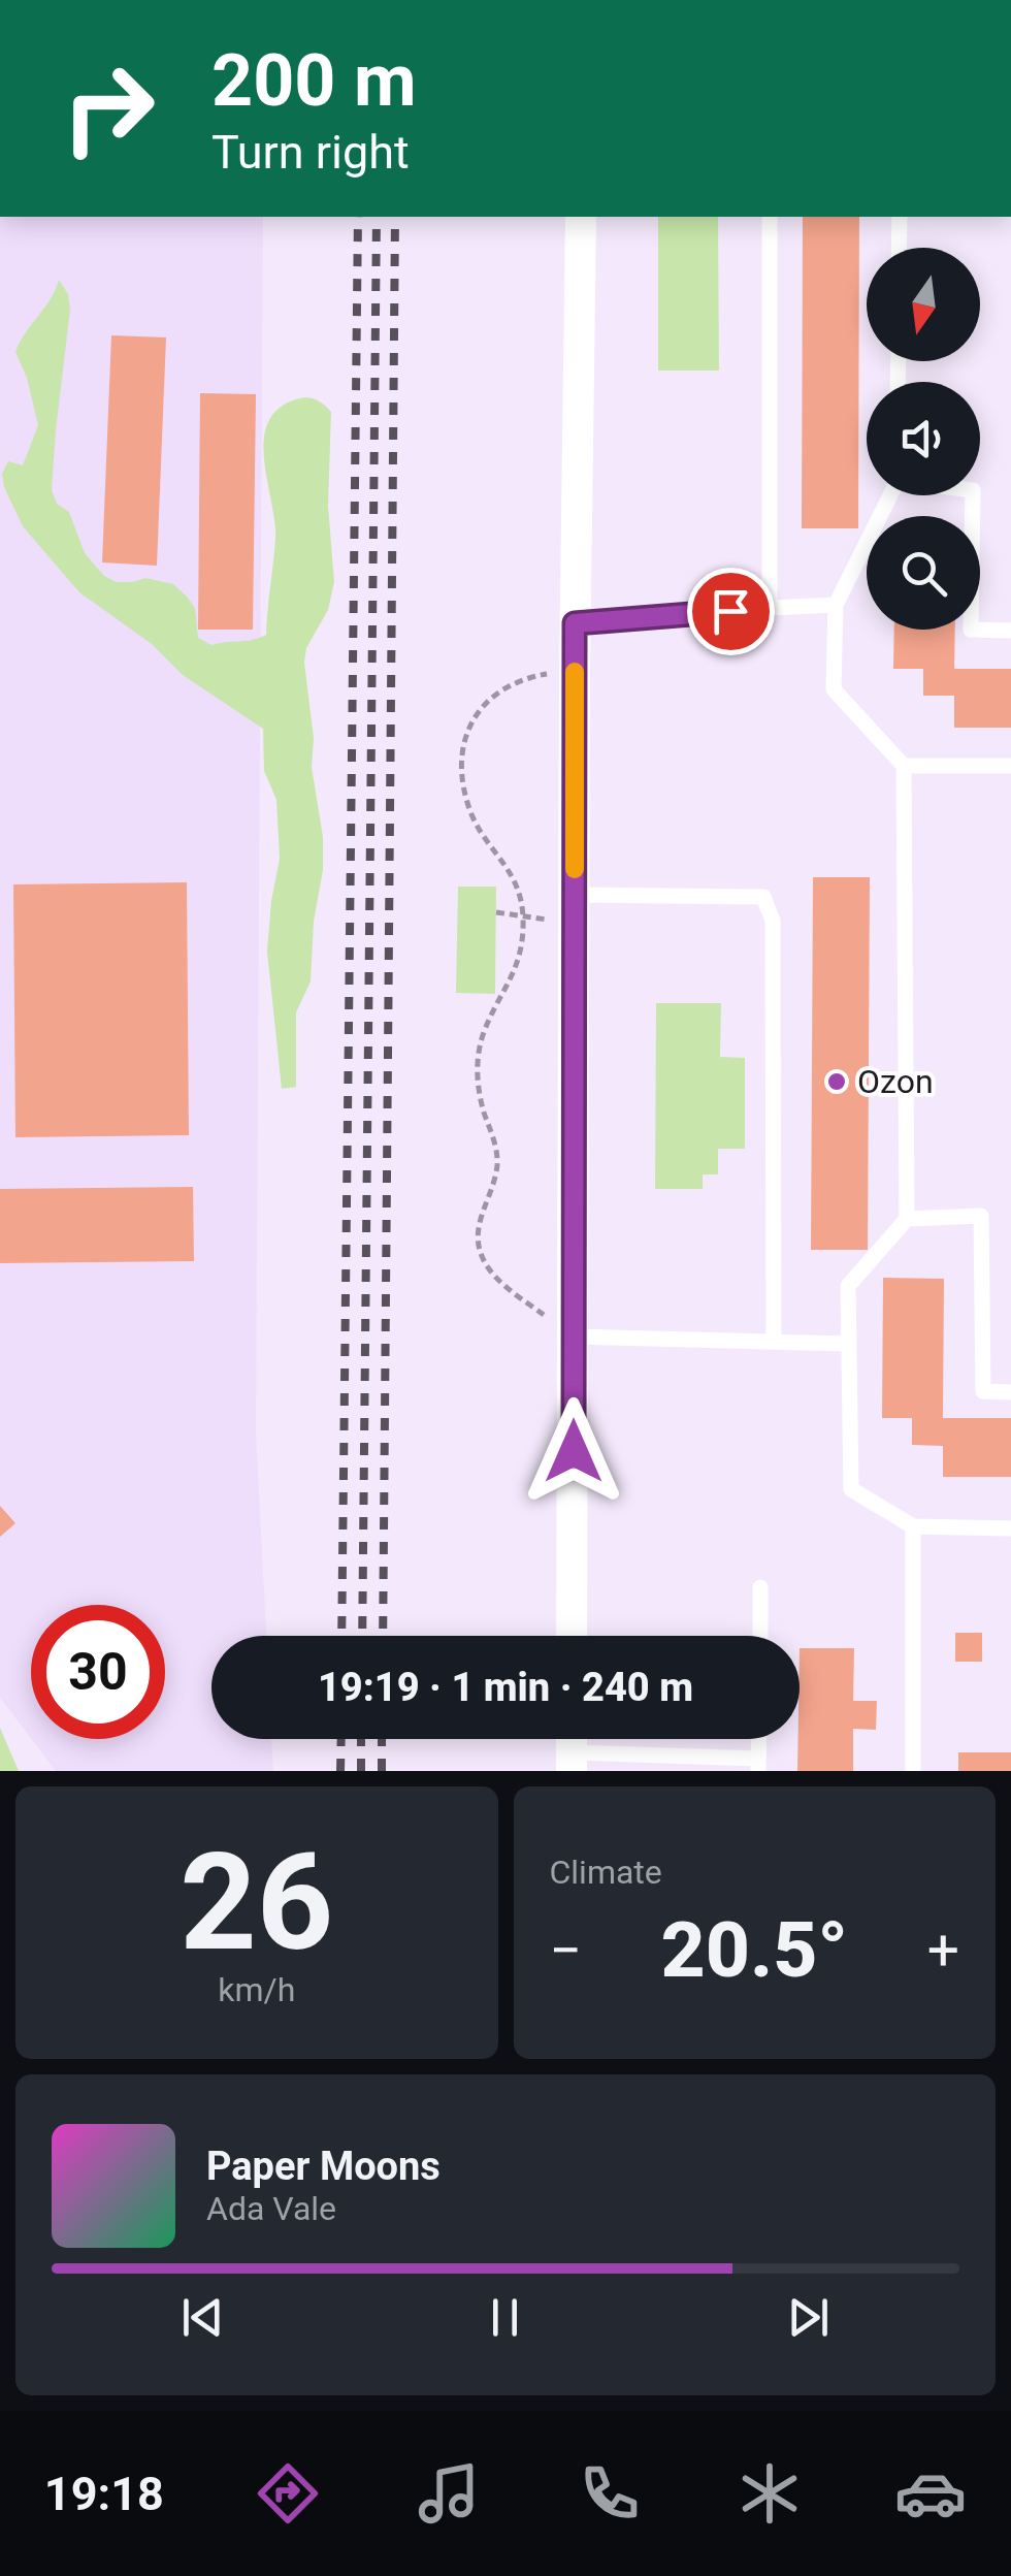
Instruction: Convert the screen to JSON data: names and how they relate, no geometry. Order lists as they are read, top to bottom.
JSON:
{
  "places": ["Ozon"],
  "north": "bottom",
  "page": {
    "turn": ["200 m", "Turn right"],
    "limit": "30",
    "trip": "19:19 · 1 min · 240 m",
    "tile": [
      ["26", "km/h"],
      "Climate"
    ],
    "heat": ["−", "20.5°", "+"],
    "song": ["Paper Moons", "Ada Vale"],
    "tabs": "19:18"
  }
}
